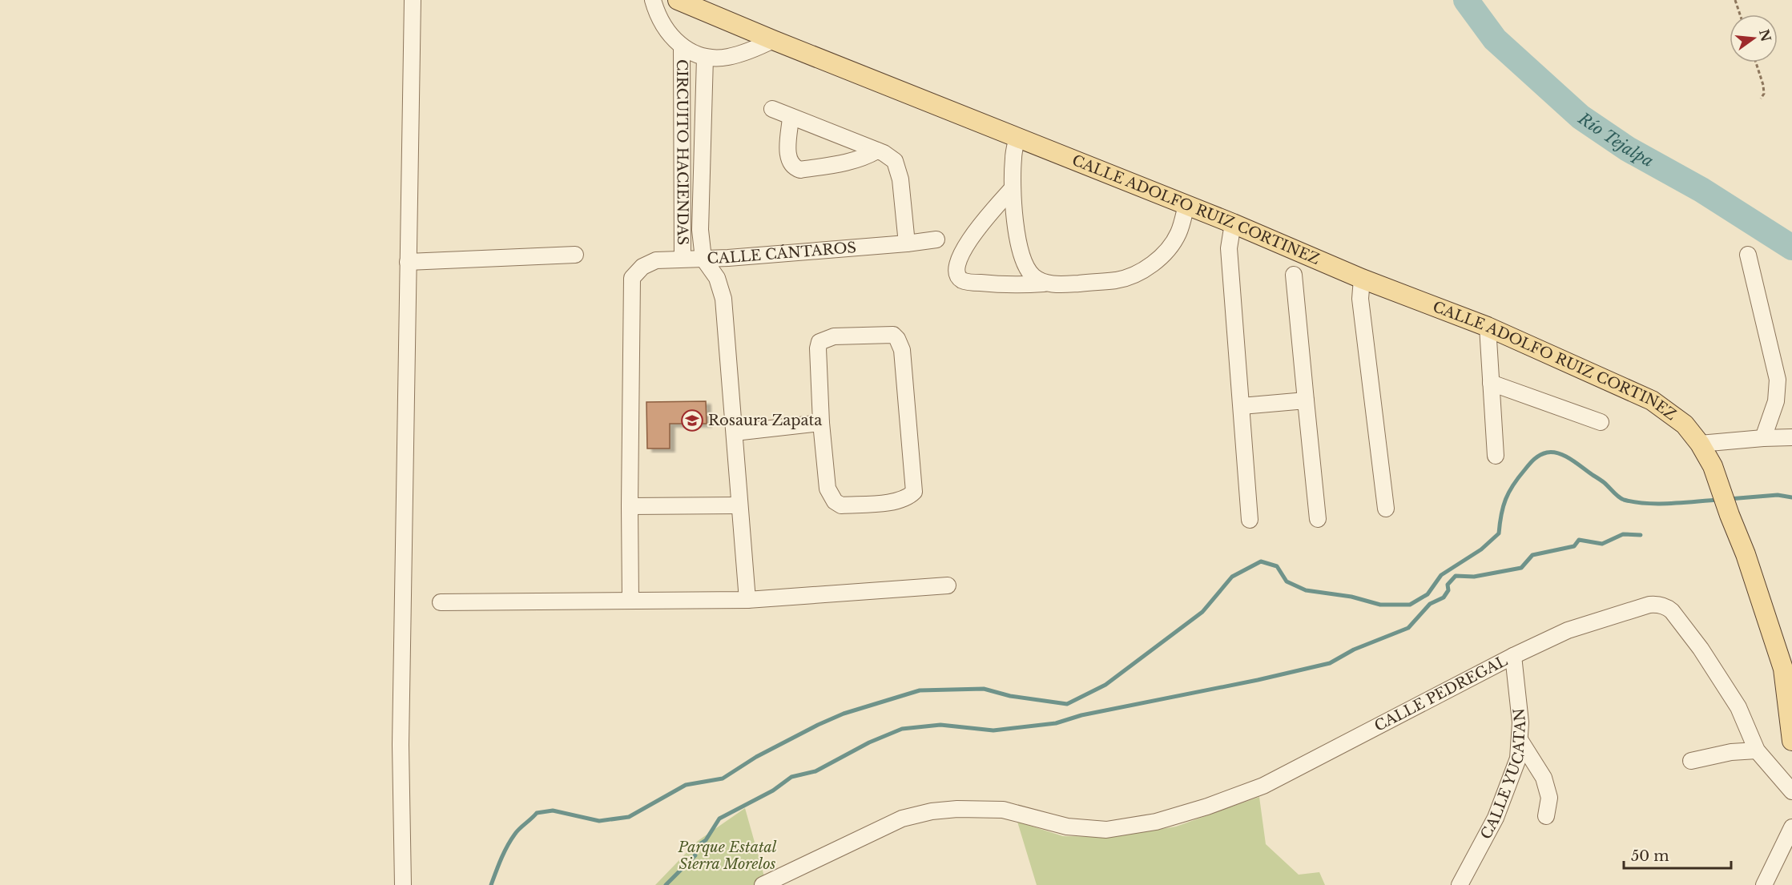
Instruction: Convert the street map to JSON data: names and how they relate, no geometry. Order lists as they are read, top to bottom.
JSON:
{
  "streets": {
    "main road": ["CALLE ADOLFO RUIZ CORTINEZ"],
    "street": [
      "CIRCUITO HACIENDAS",
      "CALLE CÁNTAROS",
      "CALLE PEDREGAL",
      "CALLE YUCATAN"
    ]
  },
  "crossings": [
    ["CIRCUITO HACIENDAS", "CALLE CÁNTAROS"],
    ["CALLE PEDREGAL", "CALLE YUCATAN"]
  ],
  "water": ["Río Tejalpa"],
  "parks": ["Parque Estatal Sierra Morelos"],
  "places": {
    "school or university": ["Rosaura Zapata"]
  },
  "scale_bar": "50 m",
  "north": "right"
}
